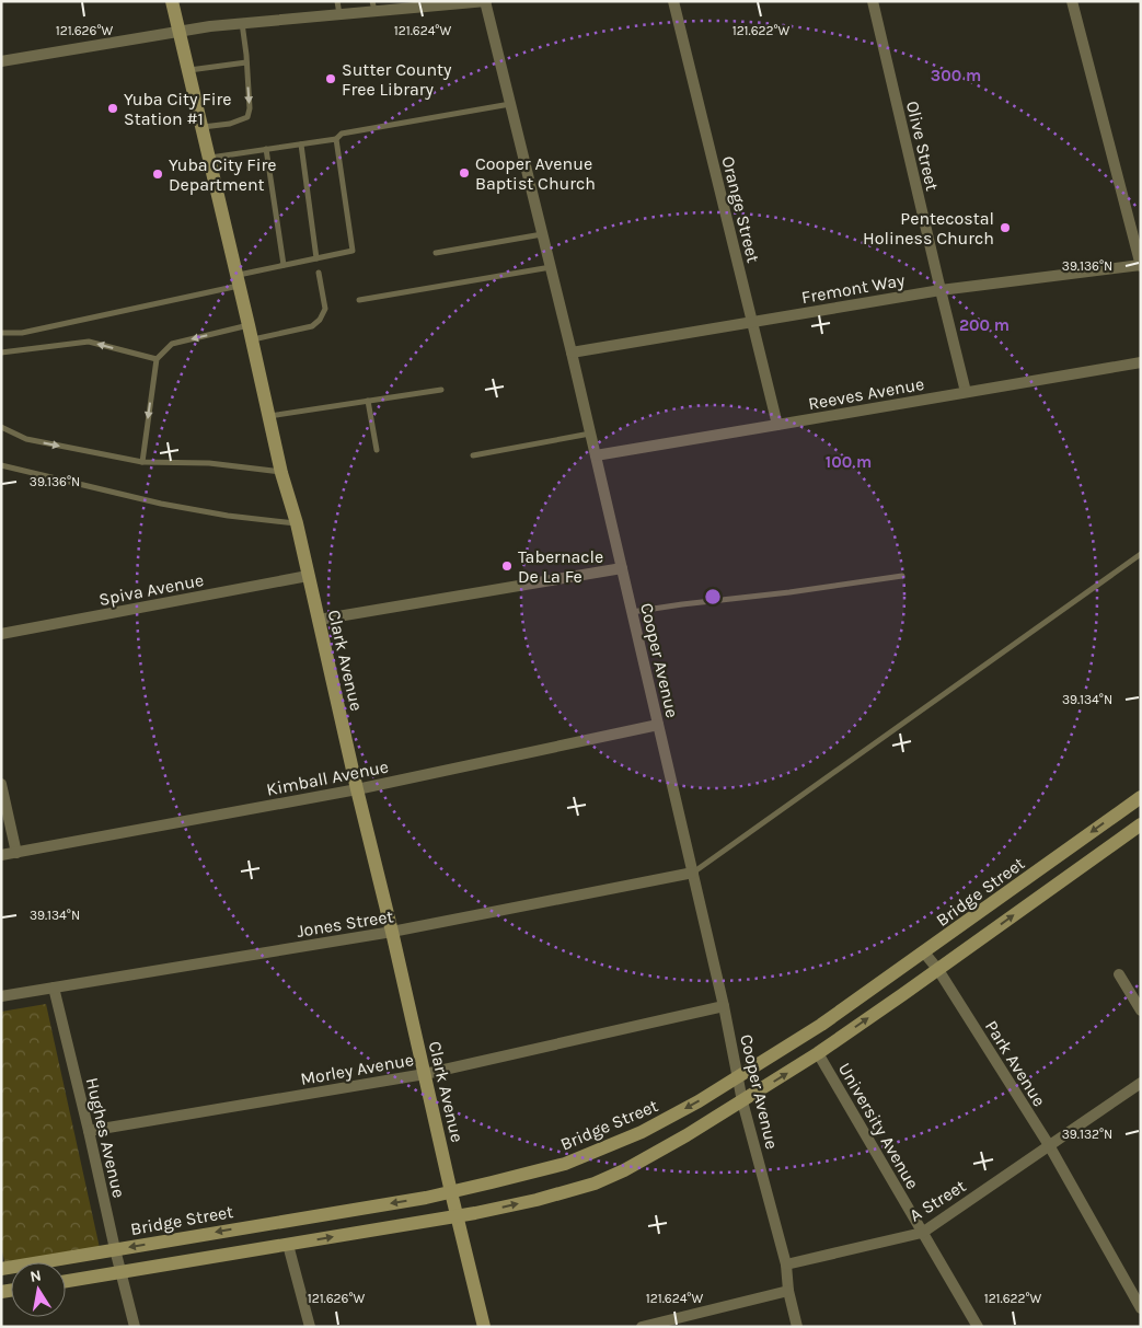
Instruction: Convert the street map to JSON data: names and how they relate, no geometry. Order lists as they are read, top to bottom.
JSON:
{
  "streets": {
    "main road": ["Clark Avenue", "Bridge Street"],
    "street": [
      "Olive Street",
      "Orange Street",
      "Fremont Way",
      "Reeves Avenue",
      "Spiva Avenue",
      "Cooper Avenue",
      "Kimball Avenue",
      "Jones Street",
      "Park Avenue",
      "Morley Avenue",
      "University Avenue",
      "Hughes Avenue",
      "A Street"
    ]
  },
  "crossings": [
    ["Olive Street", "Fremont Way"],
    ["Olive Street", "Reeves Avenue"],
    ["Orange Street", "Fremont Way"],
    ["Orange Street", "Reeves Avenue"],
    ["Fremont Way", "Cooper Avenue"],
    ["Reeves Avenue", "Cooper Avenue"],
    ["Spiva Avenue", "Clark Avenue"],
    ["Clark Avenue", "Kimball Avenue"],
    ["Clark Avenue", "Bridge Street"],
    ["Clark Avenue", "Jones Street"],
    ["Clark Avenue", "Morley Avenue"],
    ["Cooper Avenue", "Kimball Avenue"],
    ["Cooper Avenue", "Bridge Street"],
    ["Cooper Avenue", "Jones Street"],
    ["Cooper Avenue", "Morley Avenue"],
    ["Cooper Avenue", "A Street"],
    ["Bridge Street", "Park Avenue"],
    ["Bridge Street", "Hughes Avenue"],
    ["Jones Street", "Hughes Avenue"],
    ["Park Avenue", "A Street"],
    ["Morley Avenue", "Hughes Avenue"],
    ["University Avenue", "A Street"]
  ],
  "places": [
    "Sutter County Free Library",
    "Yuba City Fire Station #1",
    "Cooper Avenue Baptist Church",
    "Yuba City Fire Department",
    "Pentecostal Holiness Church",
    "Tabernacle De La Fe"
  ],
  "north": "top",
  "coordinates": [
    "121.626°W",
    "121.624°W",
    "121.622°W",
    "39.136°N",
    "39.134°N",
    "39.132°N"
  ],
  "rings": ["300 m", "200 m", "100 m"]
}
